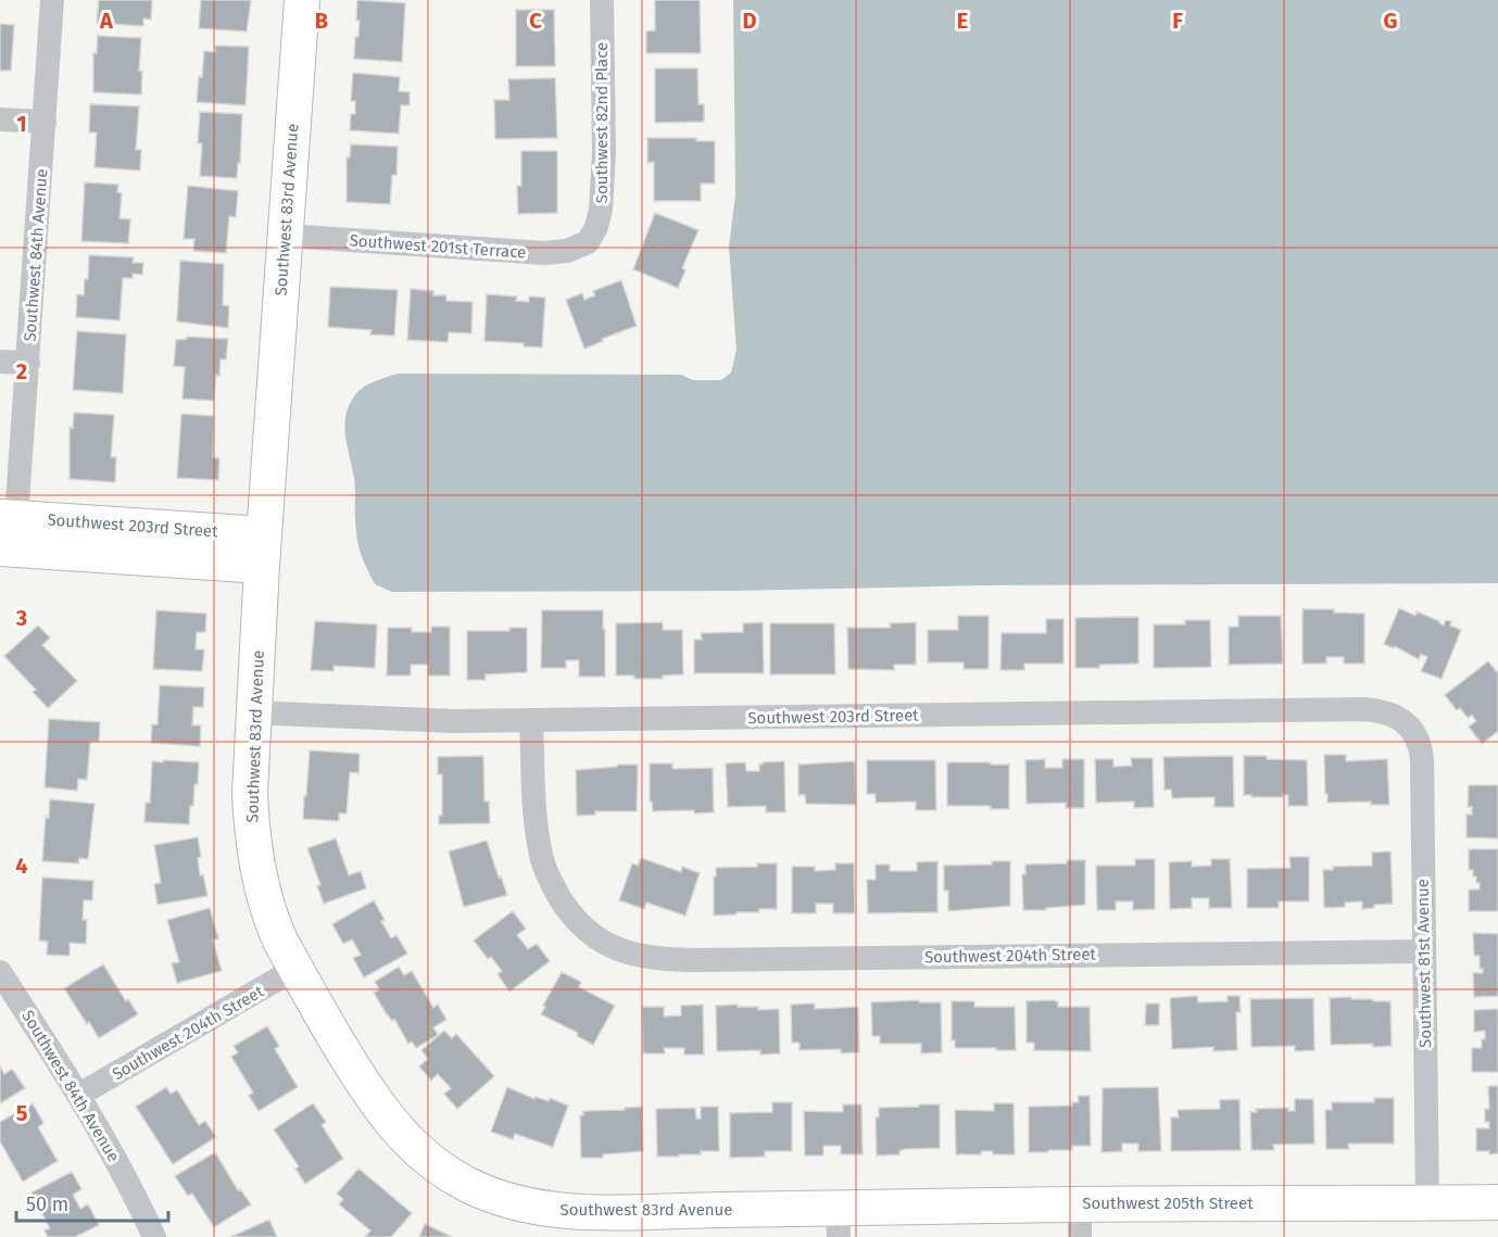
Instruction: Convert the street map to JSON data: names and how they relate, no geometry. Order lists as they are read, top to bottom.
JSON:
{
  "streets": {
    "street": [
      "Southwest 82nd Place",
      "Southwest 83rd Avenue",
      "Southwest 201st Terrace",
      "Southwest 84th Avenue",
      "Southwest 203rd Street",
      "Southwest 204th Street",
      "Southwest 81st Avenue",
      "Southwest 205th Street"
    ]
  },
  "crossings": [
    ["Southwest 82nd Place", "Southwest 201st Terrace"],
    ["Southwest 83rd Avenue", "Southwest 201st Terrace"],
    ["Southwest 83rd Avenue", "Southwest 203rd Street"],
    ["Southwest 83rd Avenue", "Southwest 204th Street"],
    ["Southwest 83rd Avenue", "Southwest 205th Street"],
    ["Southwest 84th Avenue", "Southwest 203rd Street"],
    ["Southwest 84th Avenue", "Southwest 204th Street"],
    ["Southwest 203rd Street", "Southwest 204th Street"],
    ["Southwest 203rd Street", "Southwest 81st Avenue"],
    ["Southwest 204th Street", "Southwest 81st Avenue"],
    ["Southwest 81st Avenue", "Southwest 205th Street"]
  ],
  "scale_bar": "50 m",
  "grid": {
    "columns": [
      "A",
      "B",
      "C",
      "D",
      "E",
      "F",
      "G"
    ],
    "rows": [
      "1",
      "2",
      "3",
      "4",
      "5"
    ]
  }
}
